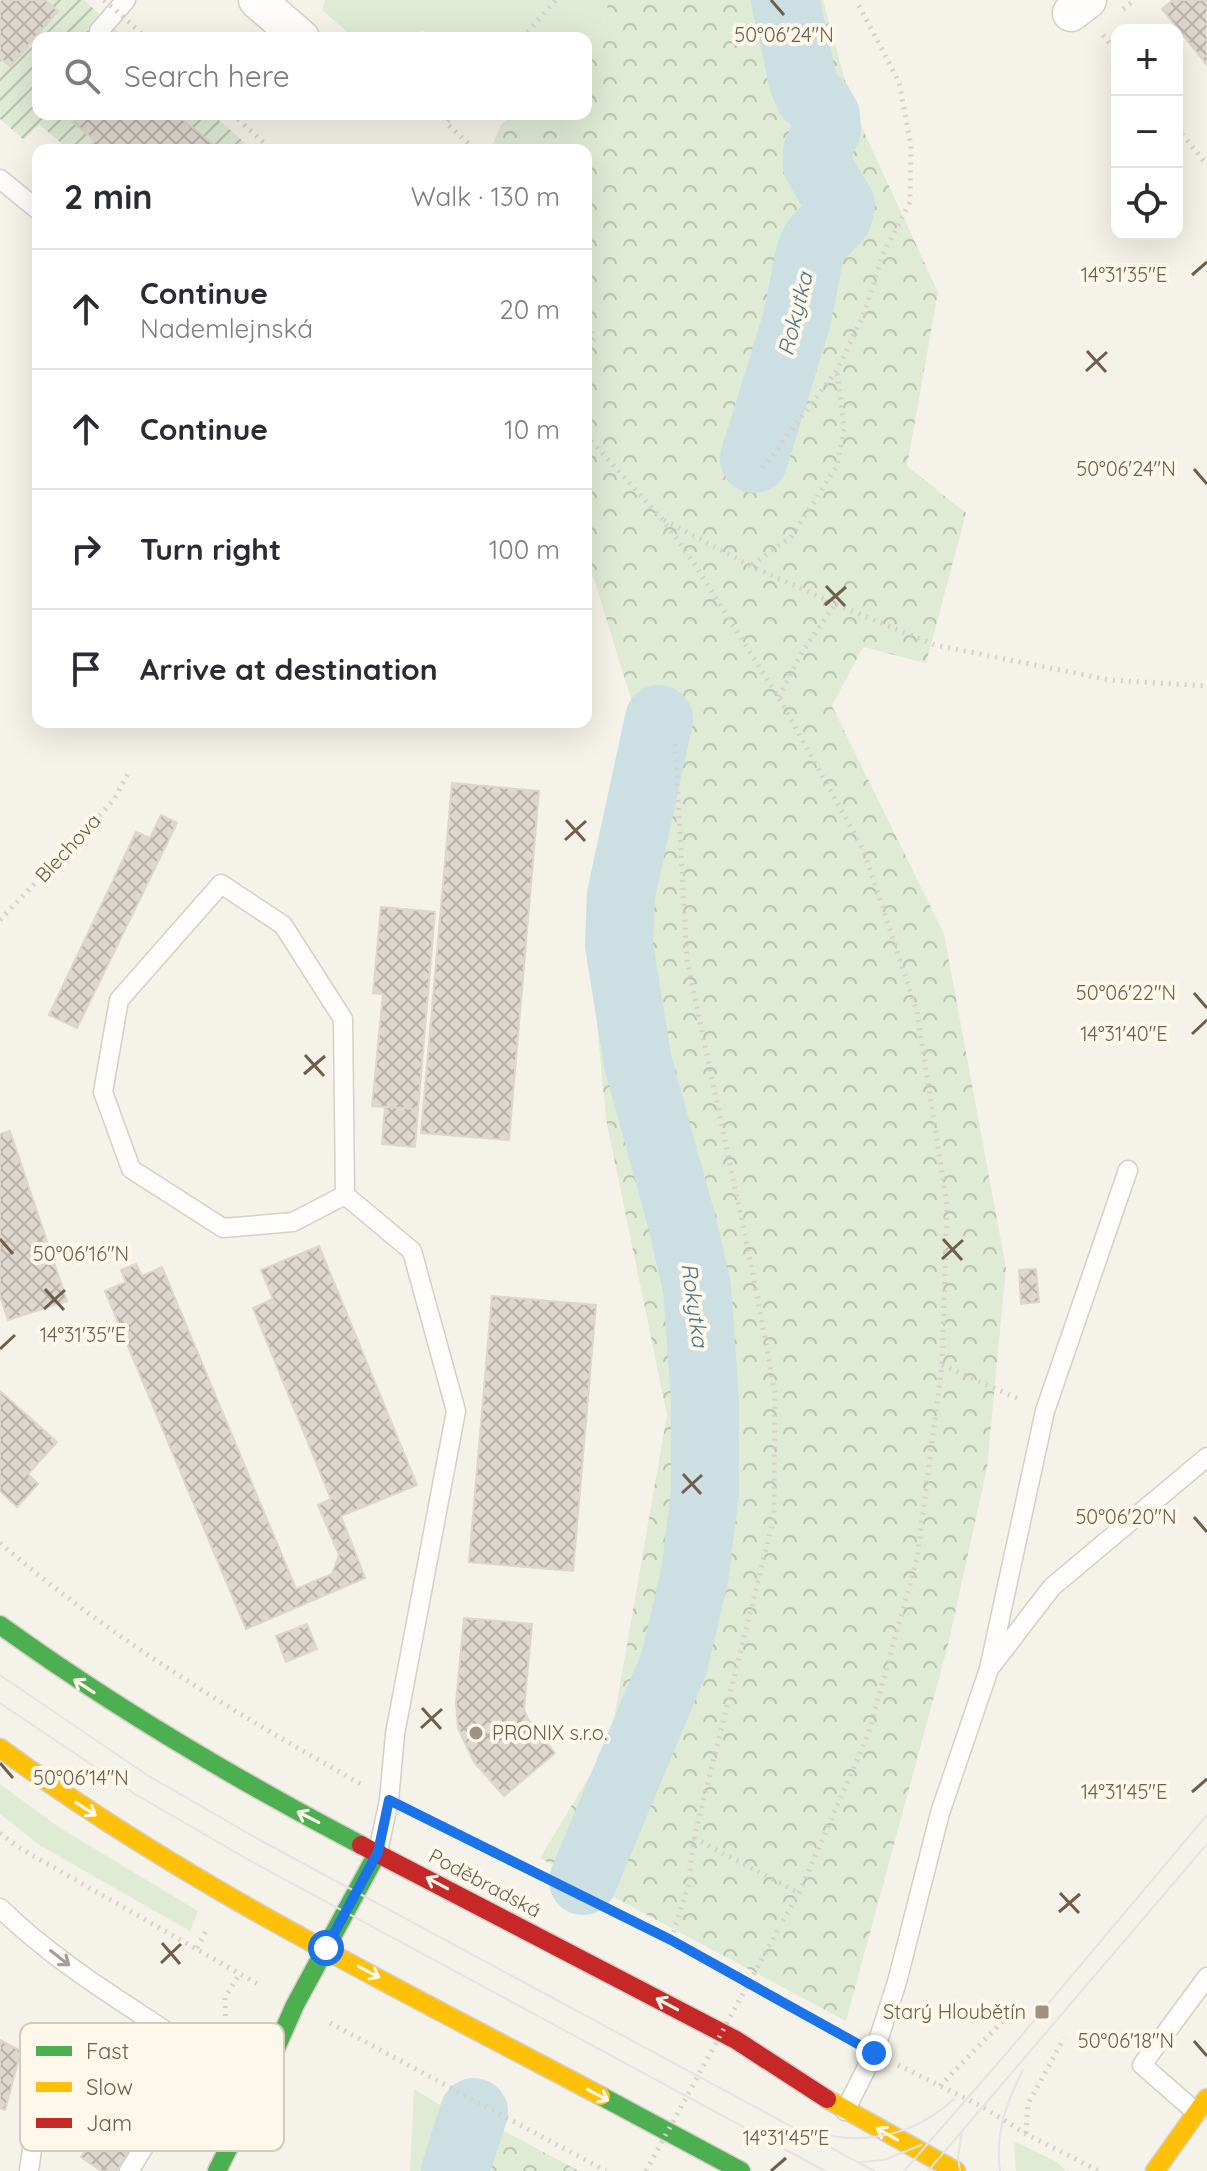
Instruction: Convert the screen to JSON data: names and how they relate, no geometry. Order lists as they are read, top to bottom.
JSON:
{
  "streets": {
    "main road": ["Poděbradská"],
    "path": ["Blechova"]
  },
  "water": ["Rokytka"],
  "places": {
    "other": ["PRONIX s.r.o."],
    "transit": ["Starý Hloubětín"]
  },
  "legend": ["Fast", "Slow", "Jam"],
  "page": {
    "map_buttons": ["+", "−"],
    "search": "Search here",
    "heading": ["2 min", "Walk · 130 m"],
    "list": [
      ["Continue", "Nademlejnská", "20 m"],
      ["Continue", "10 m"],
      ["Turn right", "100 m"],
      "Arrive at destination"
    ]
  },
  "coordinates": [
    "50°06'24\"N",
    "14°31'35\"E",
    "50°06'22\"N",
    "14°31'40\"E",
    "50°06'16\"N",
    "50°06'20\"N",
    "50°06'14\"N",
    "14°31'45\"E",
    "50°06'18\"N"
  ]
}
